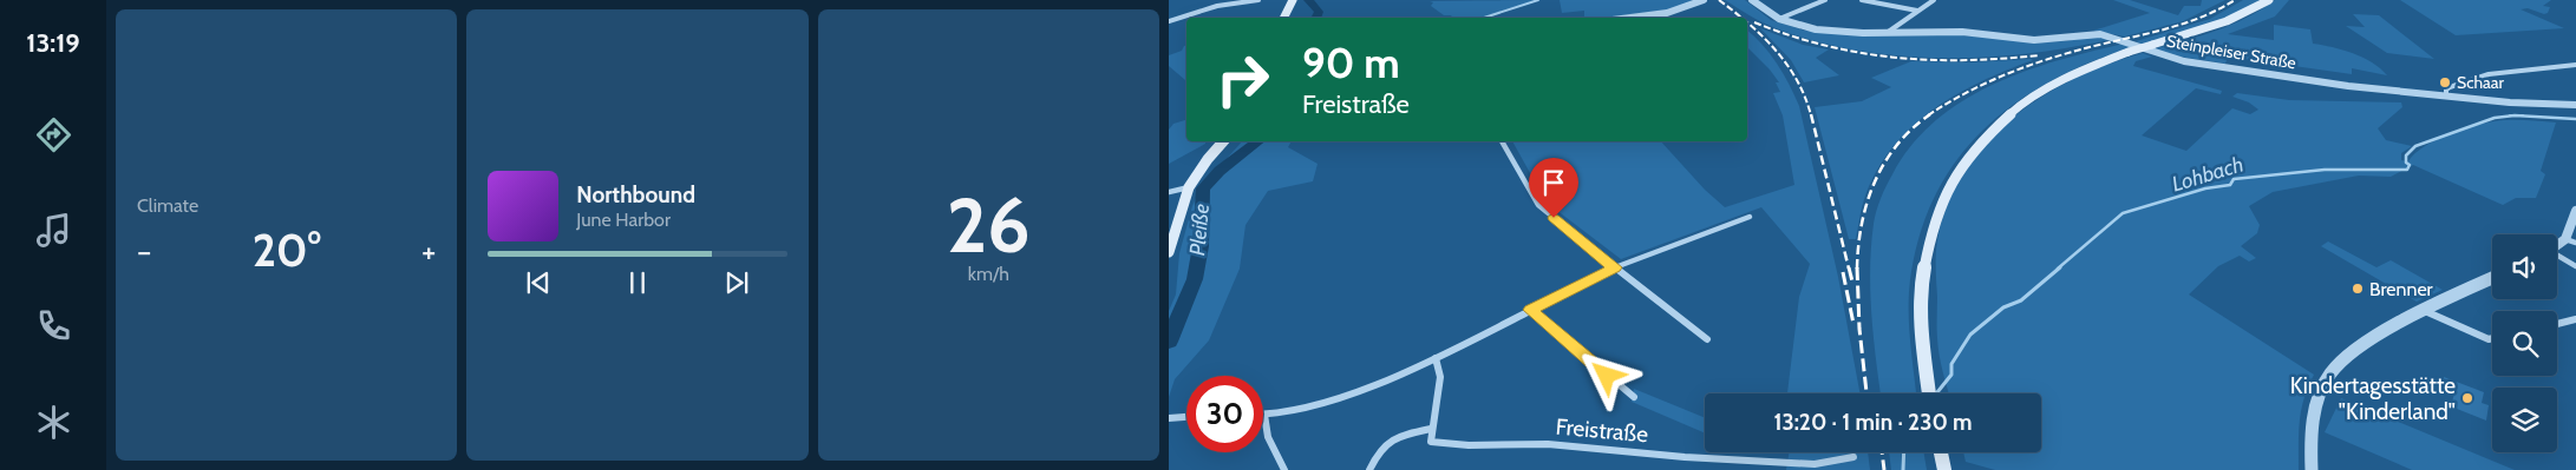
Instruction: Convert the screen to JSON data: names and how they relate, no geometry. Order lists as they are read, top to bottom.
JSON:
{
  "streets": {
    "street": ["Steinpleiser Straße", "Freistraße"]
  },
  "water": ["Lohbach", "Pleiße"],
  "places": ["Schaar", "Brenner", "Kindertagesstätte \"Kinderland\""],
  "page": {
    "tabs": "13:19",
    "tile": [
      "Climate",
      ["26", "km/h"]
    ],
    "turn": ["90 m", "Freistraße"],
    "song": ["Northbound", "June Harbor"],
    "heat": ["−", "20°", "+"],
    "limit": "30",
    "trip": "13:20 · 1 min · 230 m"
  }
}
